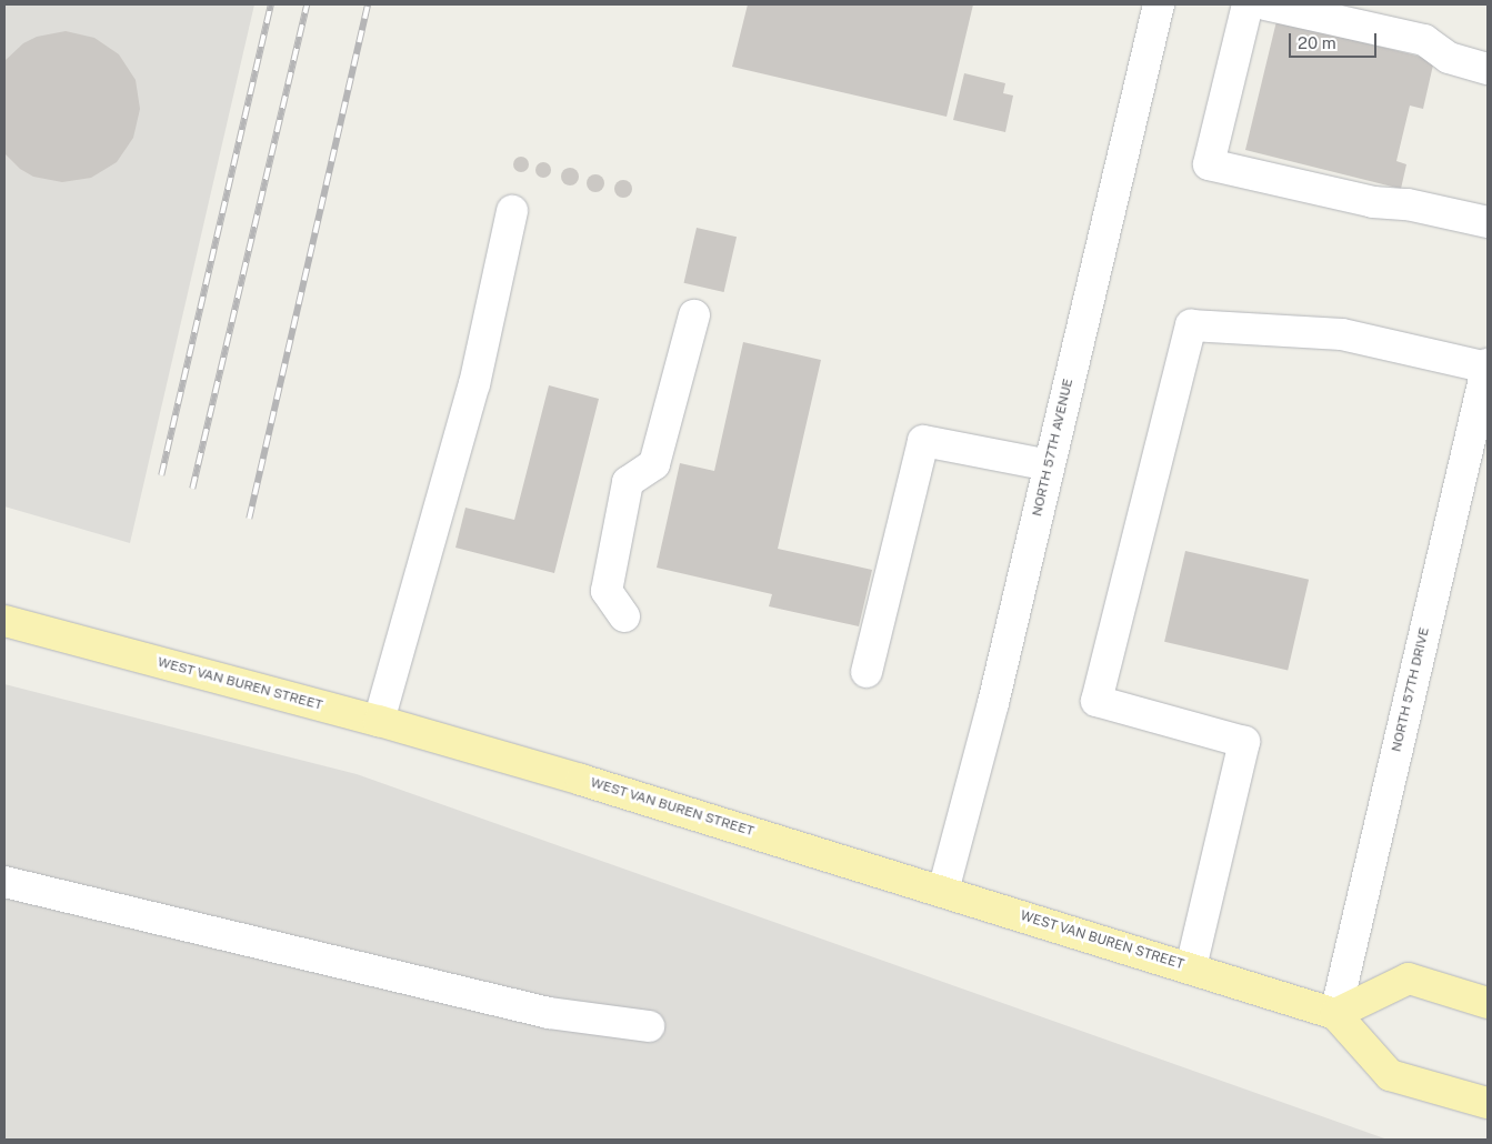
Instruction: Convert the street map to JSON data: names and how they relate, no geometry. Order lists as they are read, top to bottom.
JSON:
{
  "streets": {
    "main road": ["WEST VAN BUREN STREET"],
    "street": ["NORTH 57TH AVENUE", "NORTH 57TH DRIVE"]
  },
  "crossings": [
    ["NORTH 57TH AVENUE", "WEST VAN BUREN STREET"],
    ["WEST VAN BUREN STREET", "NORTH 57TH DRIVE"]
  ],
  "scale_bar": "20 m"
}
